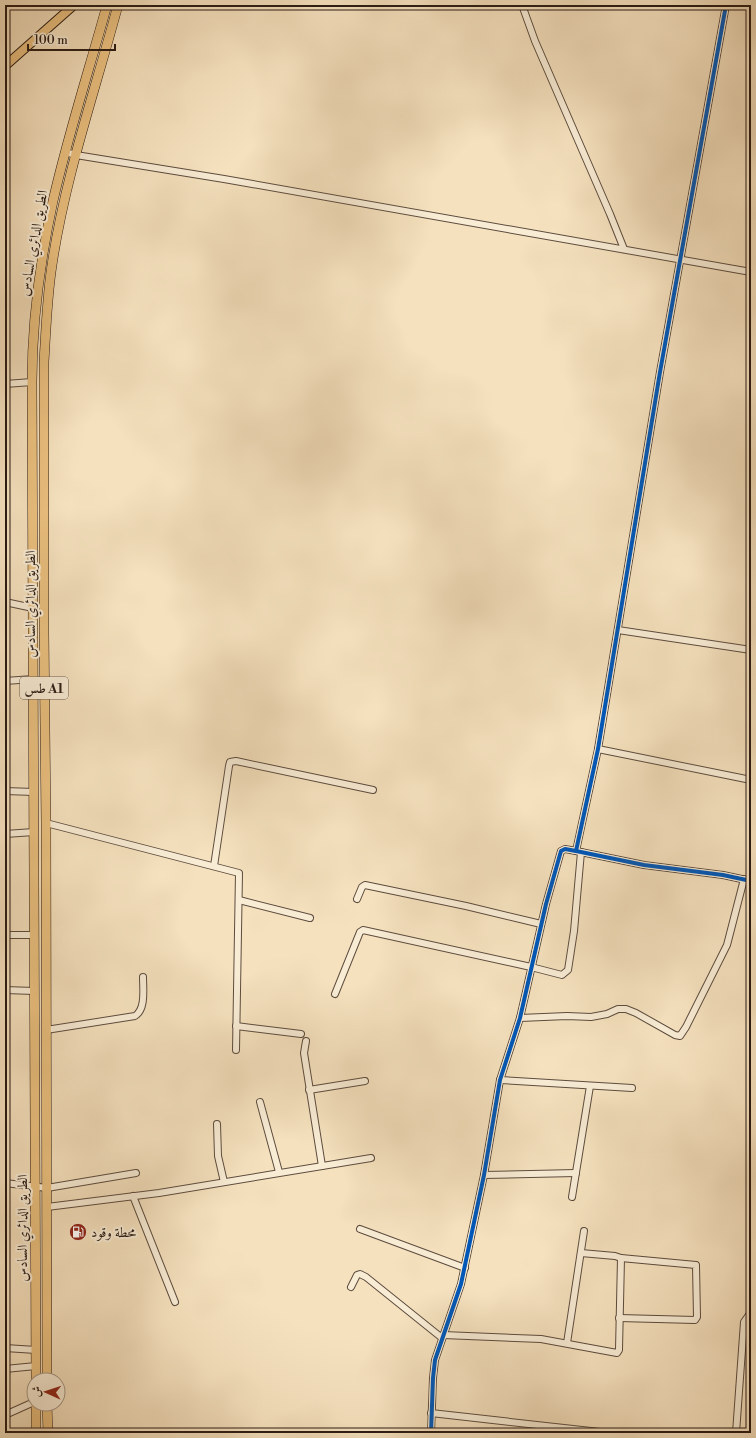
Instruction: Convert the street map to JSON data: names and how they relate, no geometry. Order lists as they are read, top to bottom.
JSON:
{
  "streets": {
    "highway": ["الطريق الدائري السادس", "طس A1"]
  },
  "places": {
    "fuel station": ["محطة وقود"]
  },
  "scale_bar": "100 m",
  "north": "left"
}
